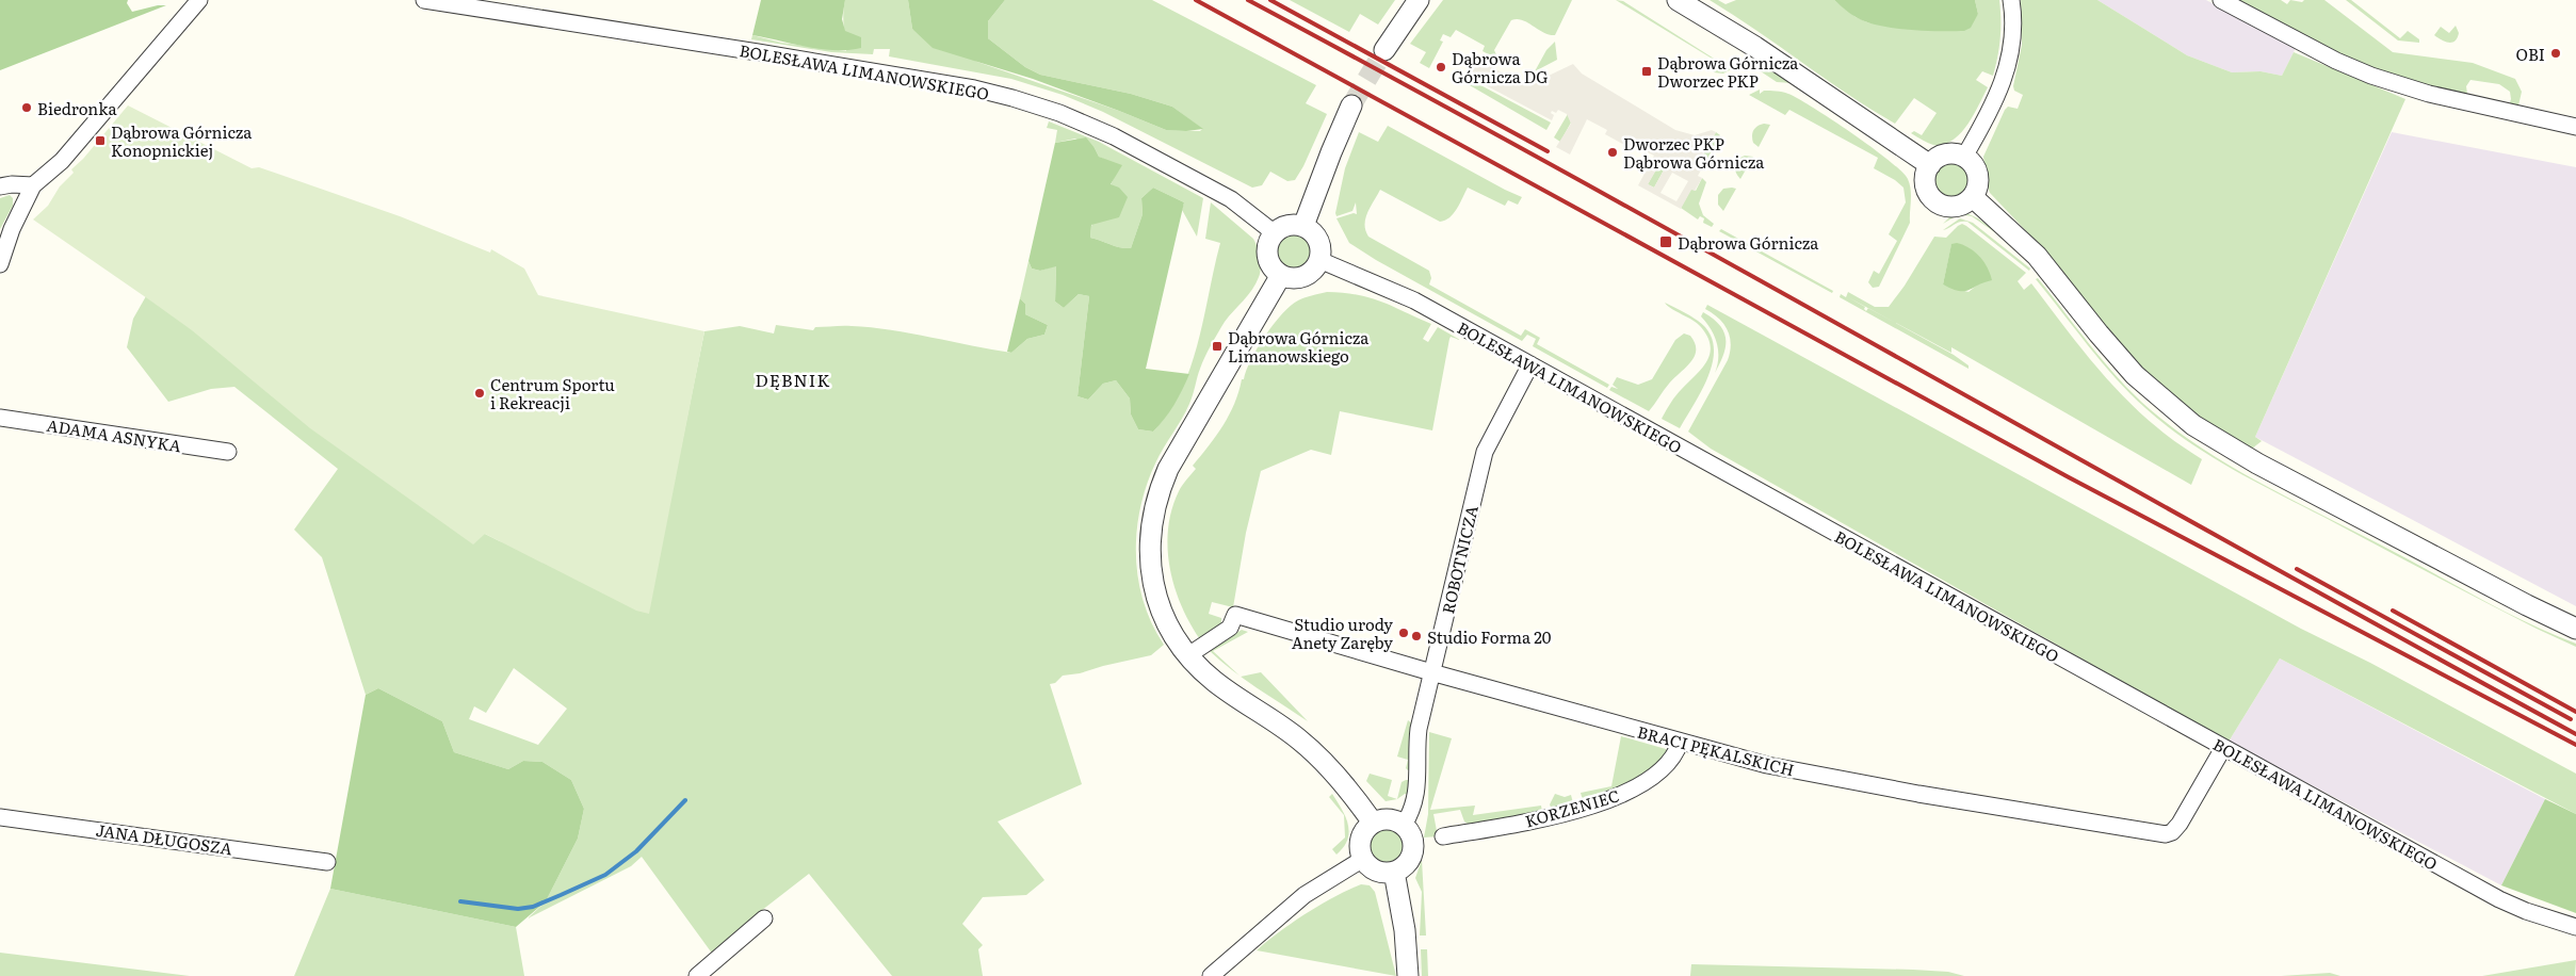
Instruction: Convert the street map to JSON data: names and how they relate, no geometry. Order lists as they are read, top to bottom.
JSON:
{
  "streets": {
    "street": [
      "BOLESŁAWA LIMANOWSKIEGO",
      "ADAMA ASNYKA",
      "ROBOTNICZA",
      "BRACI PĘKALSKICH",
      "KORZENIEC",
      "JANA DŁUGOSZA"
    ]
  },
  "crossings": [
    ["BOLESŁAWA LIMANOWSKIEGO", "ROBOTNICZA"],
    ["BOLESŁAWA LIMANOWSKIEGO", "BRACI PĘKALSKICH"],
    ["ROBOTNICZA", "BRACI PĘKALSKICH"],
    ["BRACI PĘKALSKICH", "KORZENIEC"]
  ],
  "districts": ["DĘBNIK"],
  "places": {
    "other": [
      "OBI",
      "Dąbrowa Górnicza DG",
      "Biedronka",
      "Dworzec PKP Dąbrowa Górnicza",
      "Centrum Sportu i Rekreacji",
      "Studio urody Anety Zaręby",
      "Studio Forma 20"
    ],
    "transit": [
      "Dąbrowa Górnicza Dworzec PKP",
      "Dąbrowa Górnicza Konopnickiej",
      "Dąbrowa Górnicza",
      "Dąbrowa Górnicza Limanowskiego"
    ]
  }
}
